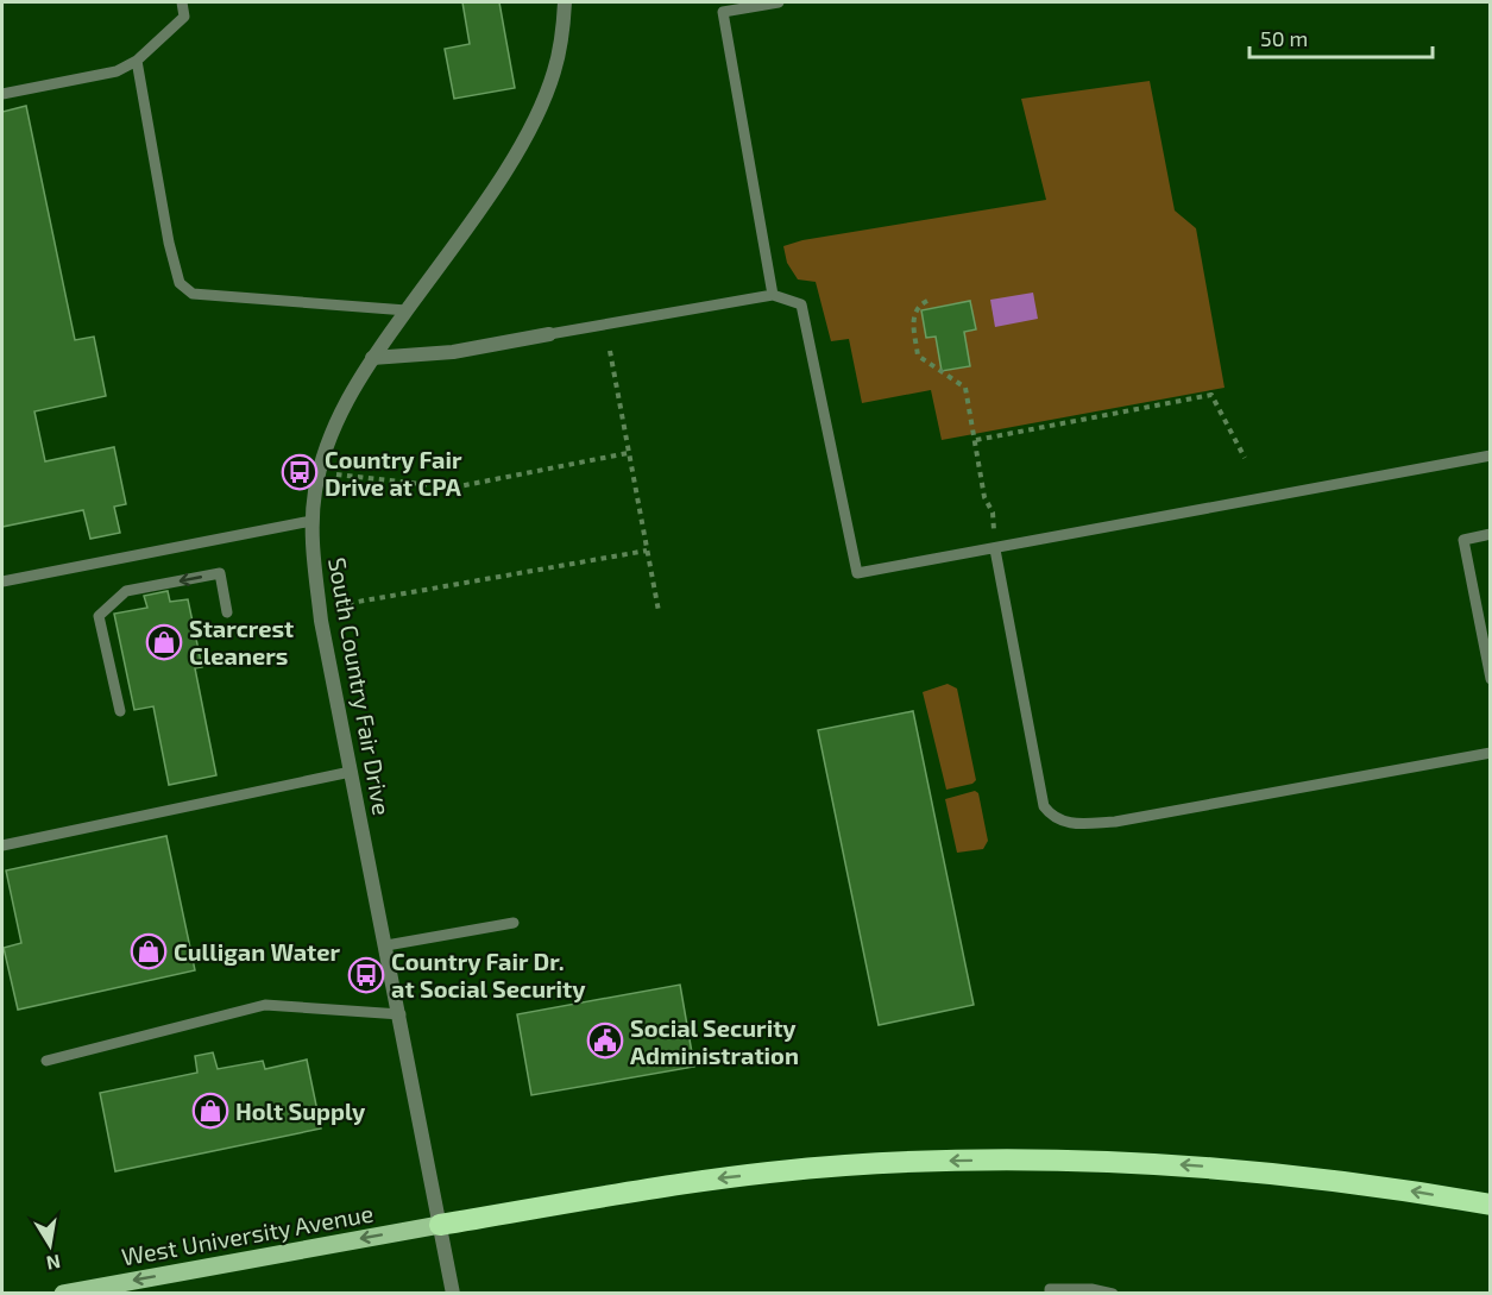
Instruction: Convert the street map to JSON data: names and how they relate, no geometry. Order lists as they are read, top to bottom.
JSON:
{
  "streets": {
    "main road": ["West University Avenue"],
    "street": ["South Country Fair Drive"]
  },
  "crossings": [
    ["South Country Fair Drive", "West University Avenue"]
  ],
  "one_way": ["West University Avenue"],
  "places": {
    "bus stop": ["Country Fair Drive at CPA", "Country Fair Dr. at Social Security"],
    "shop": ["Starcrest Cleaners", "Culligan Water", "Holt Supply"],
    "public building": ["Social Security Administration"]
  },
  "scale_bar": "50 m",
  "north": "bottom"
}
